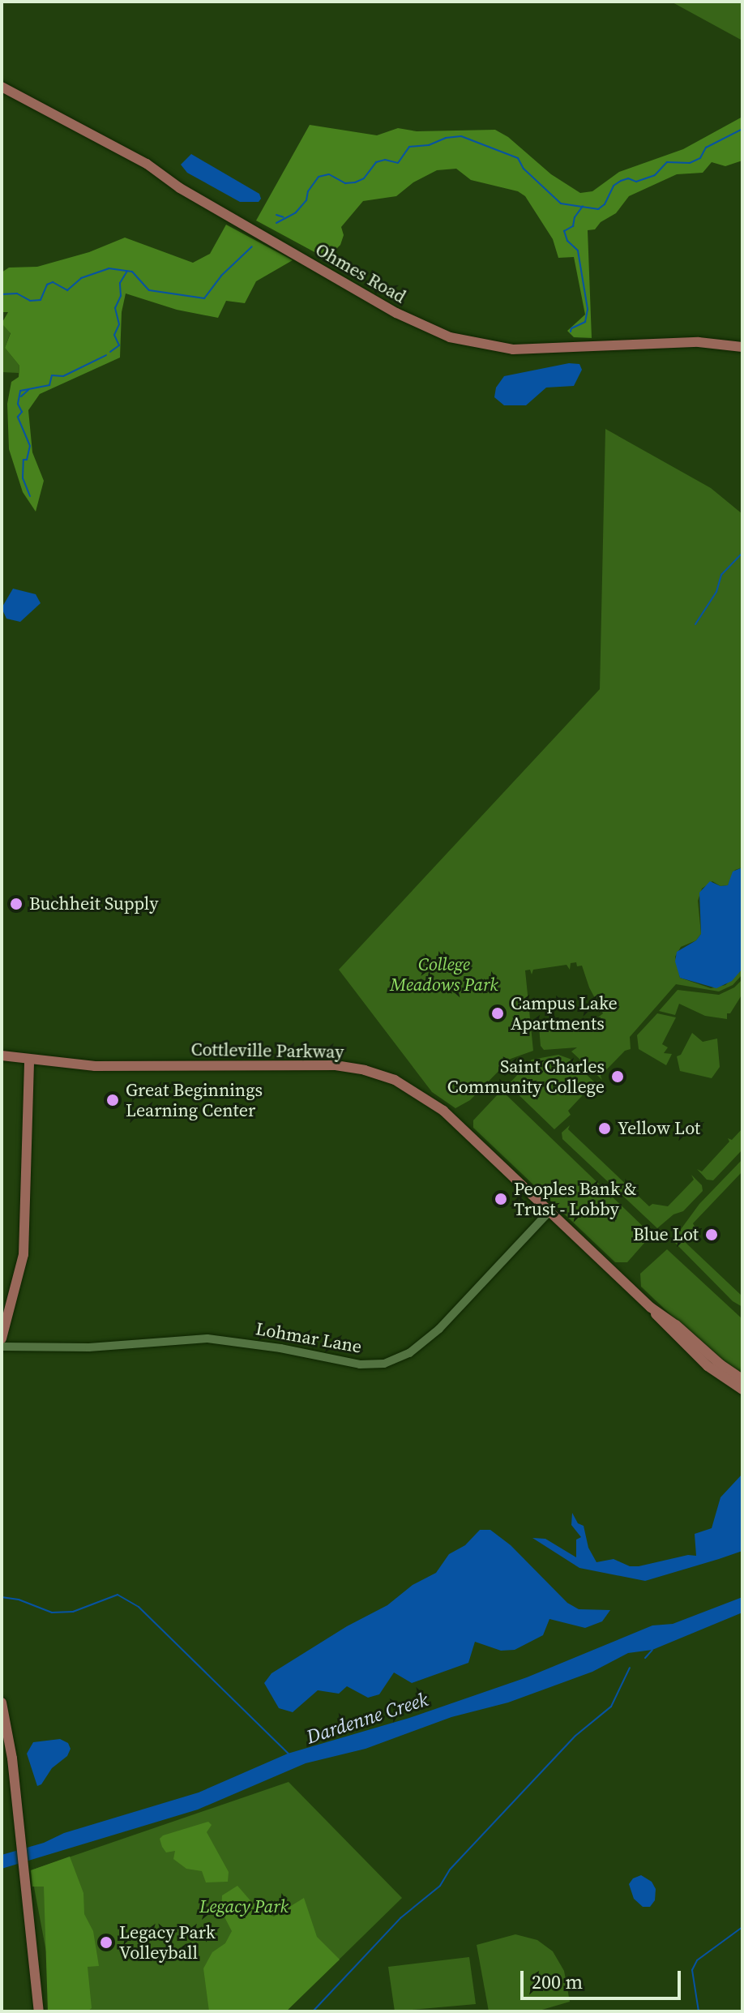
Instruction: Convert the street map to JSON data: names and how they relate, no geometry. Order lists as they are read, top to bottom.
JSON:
{
  "streets": {
    "main road": ["Ohmes Road", "Cottleville Parkway"],
    "street": ["Lohmar Lane"]
  },
  "crossings": [
    ["Cottleville Parkway", "Lohmar Lane"]
  ],
  "water": ["Dardenne Creek"],
  "parks": ["College Meadows Park", "Legacy Park"],
  "places": [
    "Buchheit Supply",
    "Campus Lake Apartments",
    "Saint Charles Community College",
    "Great Beginnings Learning Center",
    "Yellow Lot",
    "Peoples Bank & Trust - Lobby",
    "Blue Lot",
    "Legacy Park Volleyball"
  ],
  "scale_bar": "200 m"
}
